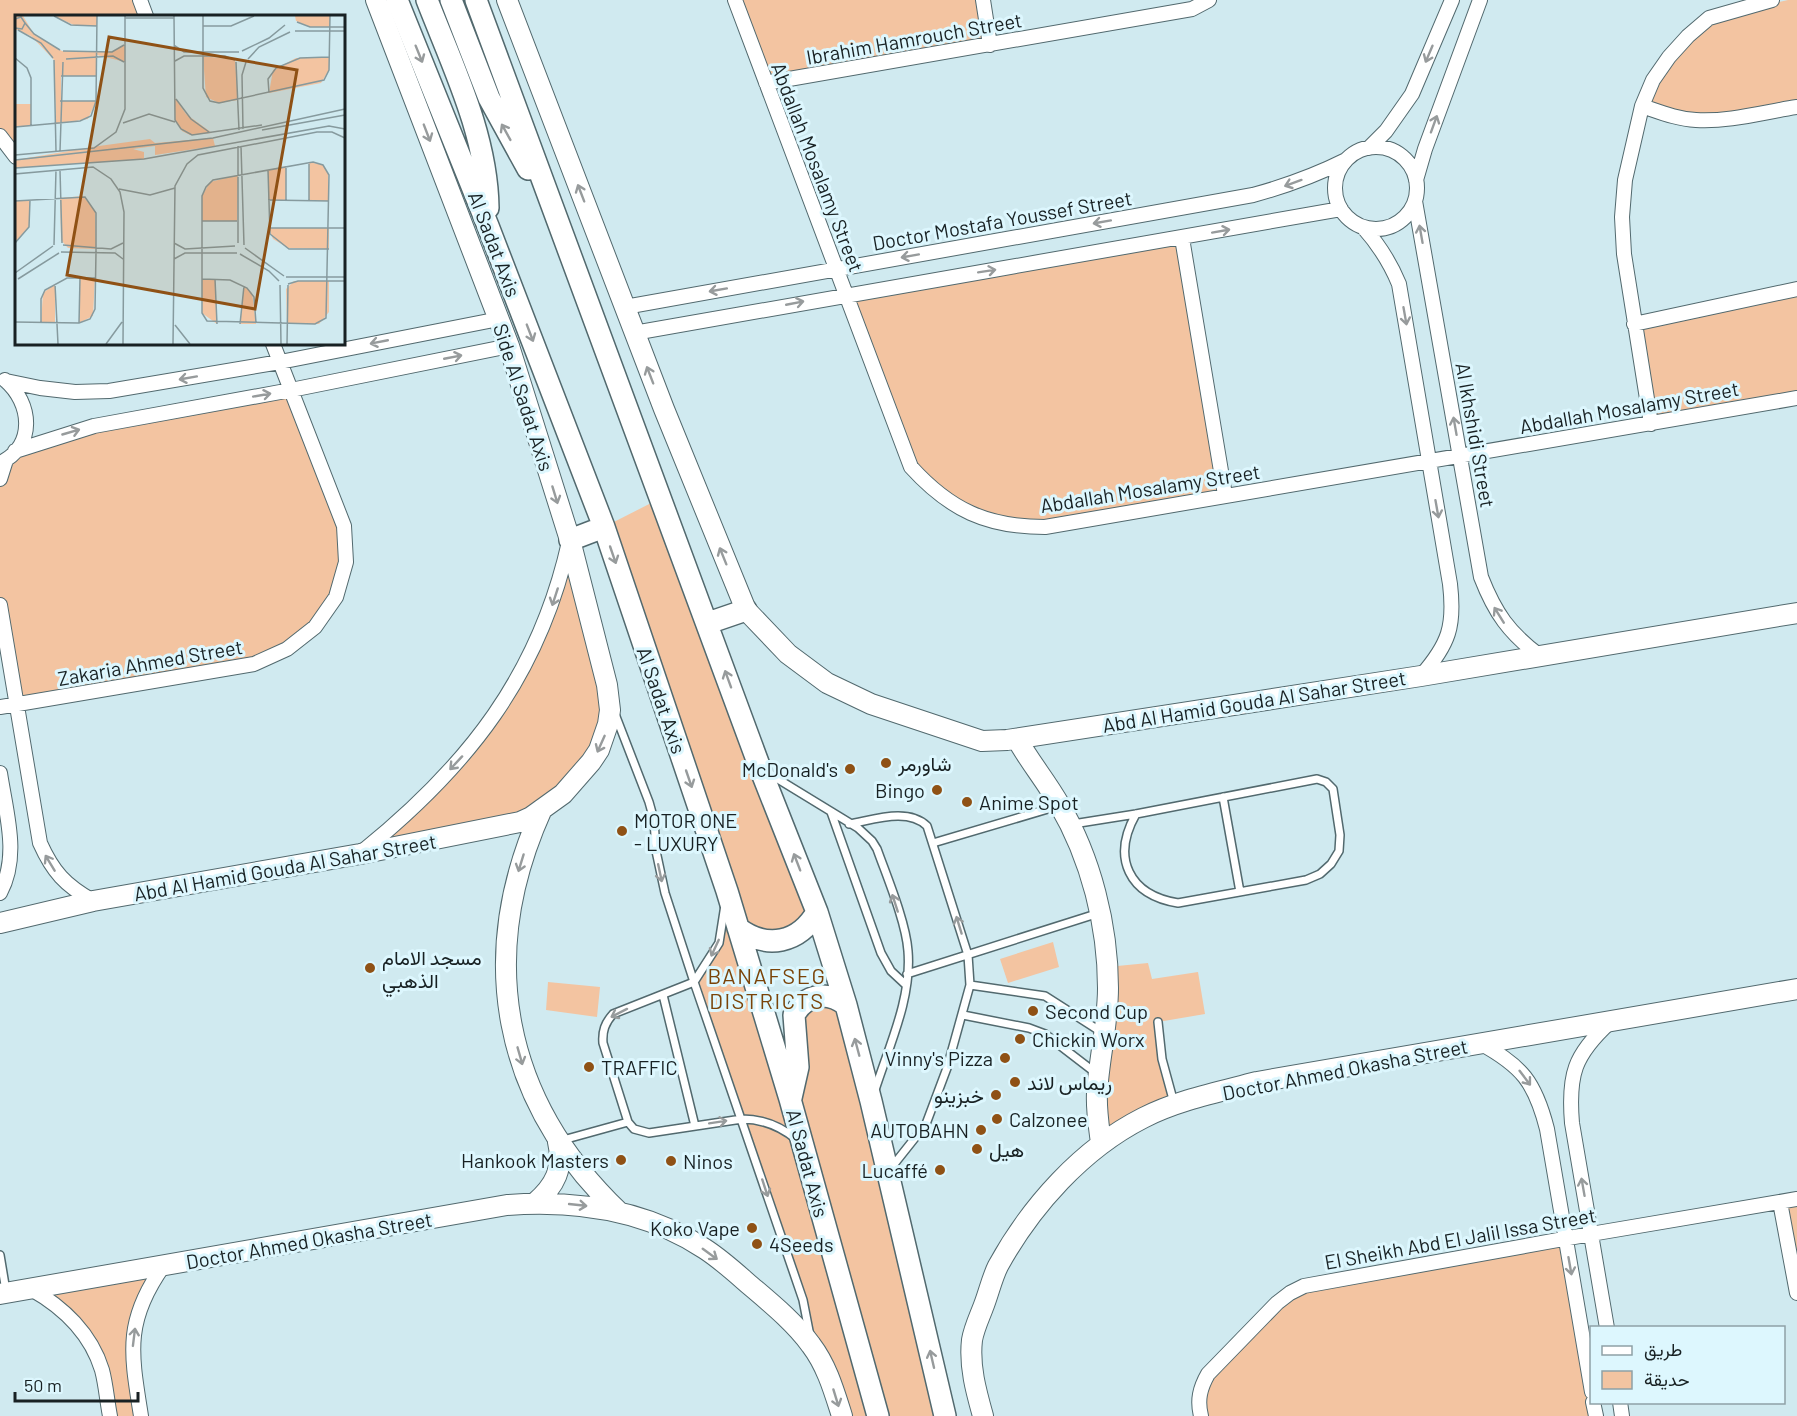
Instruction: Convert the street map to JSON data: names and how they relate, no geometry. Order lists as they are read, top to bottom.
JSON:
{
  "streets": {
    "main road": ["Al Sadat Axis"],
    "street": [
      "Ibrahim Hamrouch Street",
      "Abdallah Mosalamy Street",
      "Doctor Mostafa Youssef Street",
      "Side Al Sadat Axis",
      "Al Ikhshidi Street",
      "Zakaria Ahmed Street",
      "Abd Al Hamid Gouda Al Sahar Street",
      "Doctor Ahmed Okasha Street",
      "El Sheikh Abd El Jalil Issa Street"
    ]
  },
  "crossings": [
    ["Ibrahim Hamrouch Street", "Abdallah Mosalamy Street"],
    ["Abdallah Mosalamy Street", "Doctor Mostafa Youssef Street"],
    ["Abdallah Mosalamy Street", "Al Ikhshidi Street"],
    ["Doctor Mostafa Youssef Street", "Al Ikhshidi Street"],
    ["Side Al Sadat Axis", "Abd Al Hamid Gouda Al Sahar Street"],
    ["Al Ikhshidi Street", "Abd Al Hamid Gouda Al Sahar Street"]
  ],
  "districts": ["BANAFSEG DISTRICTS"],
  "places": [
    "شاورمر",
    "McDonald's",
    "Bingo",
    "Anime Spot",
    "MOTOR ONE - LUXURY",
    "مسجد الامام الذهبي",
    "Second Cup",
    "Chickin Worx",
    "Vinny's Pizza",
    "TRAFFIC",
    "ريماس لاند",
    "خبزينو",
    "Calzonee",
    "AUTOBAHN",
    "هيل",
    "Hankook Masters",
    "Ninos",
    "Lucaffé",
    "Koko Vape",
    "4Seeds"
  ],
  "legend": ["طريق", "حديقة"],
  "scale_bar": "50 m"
}
